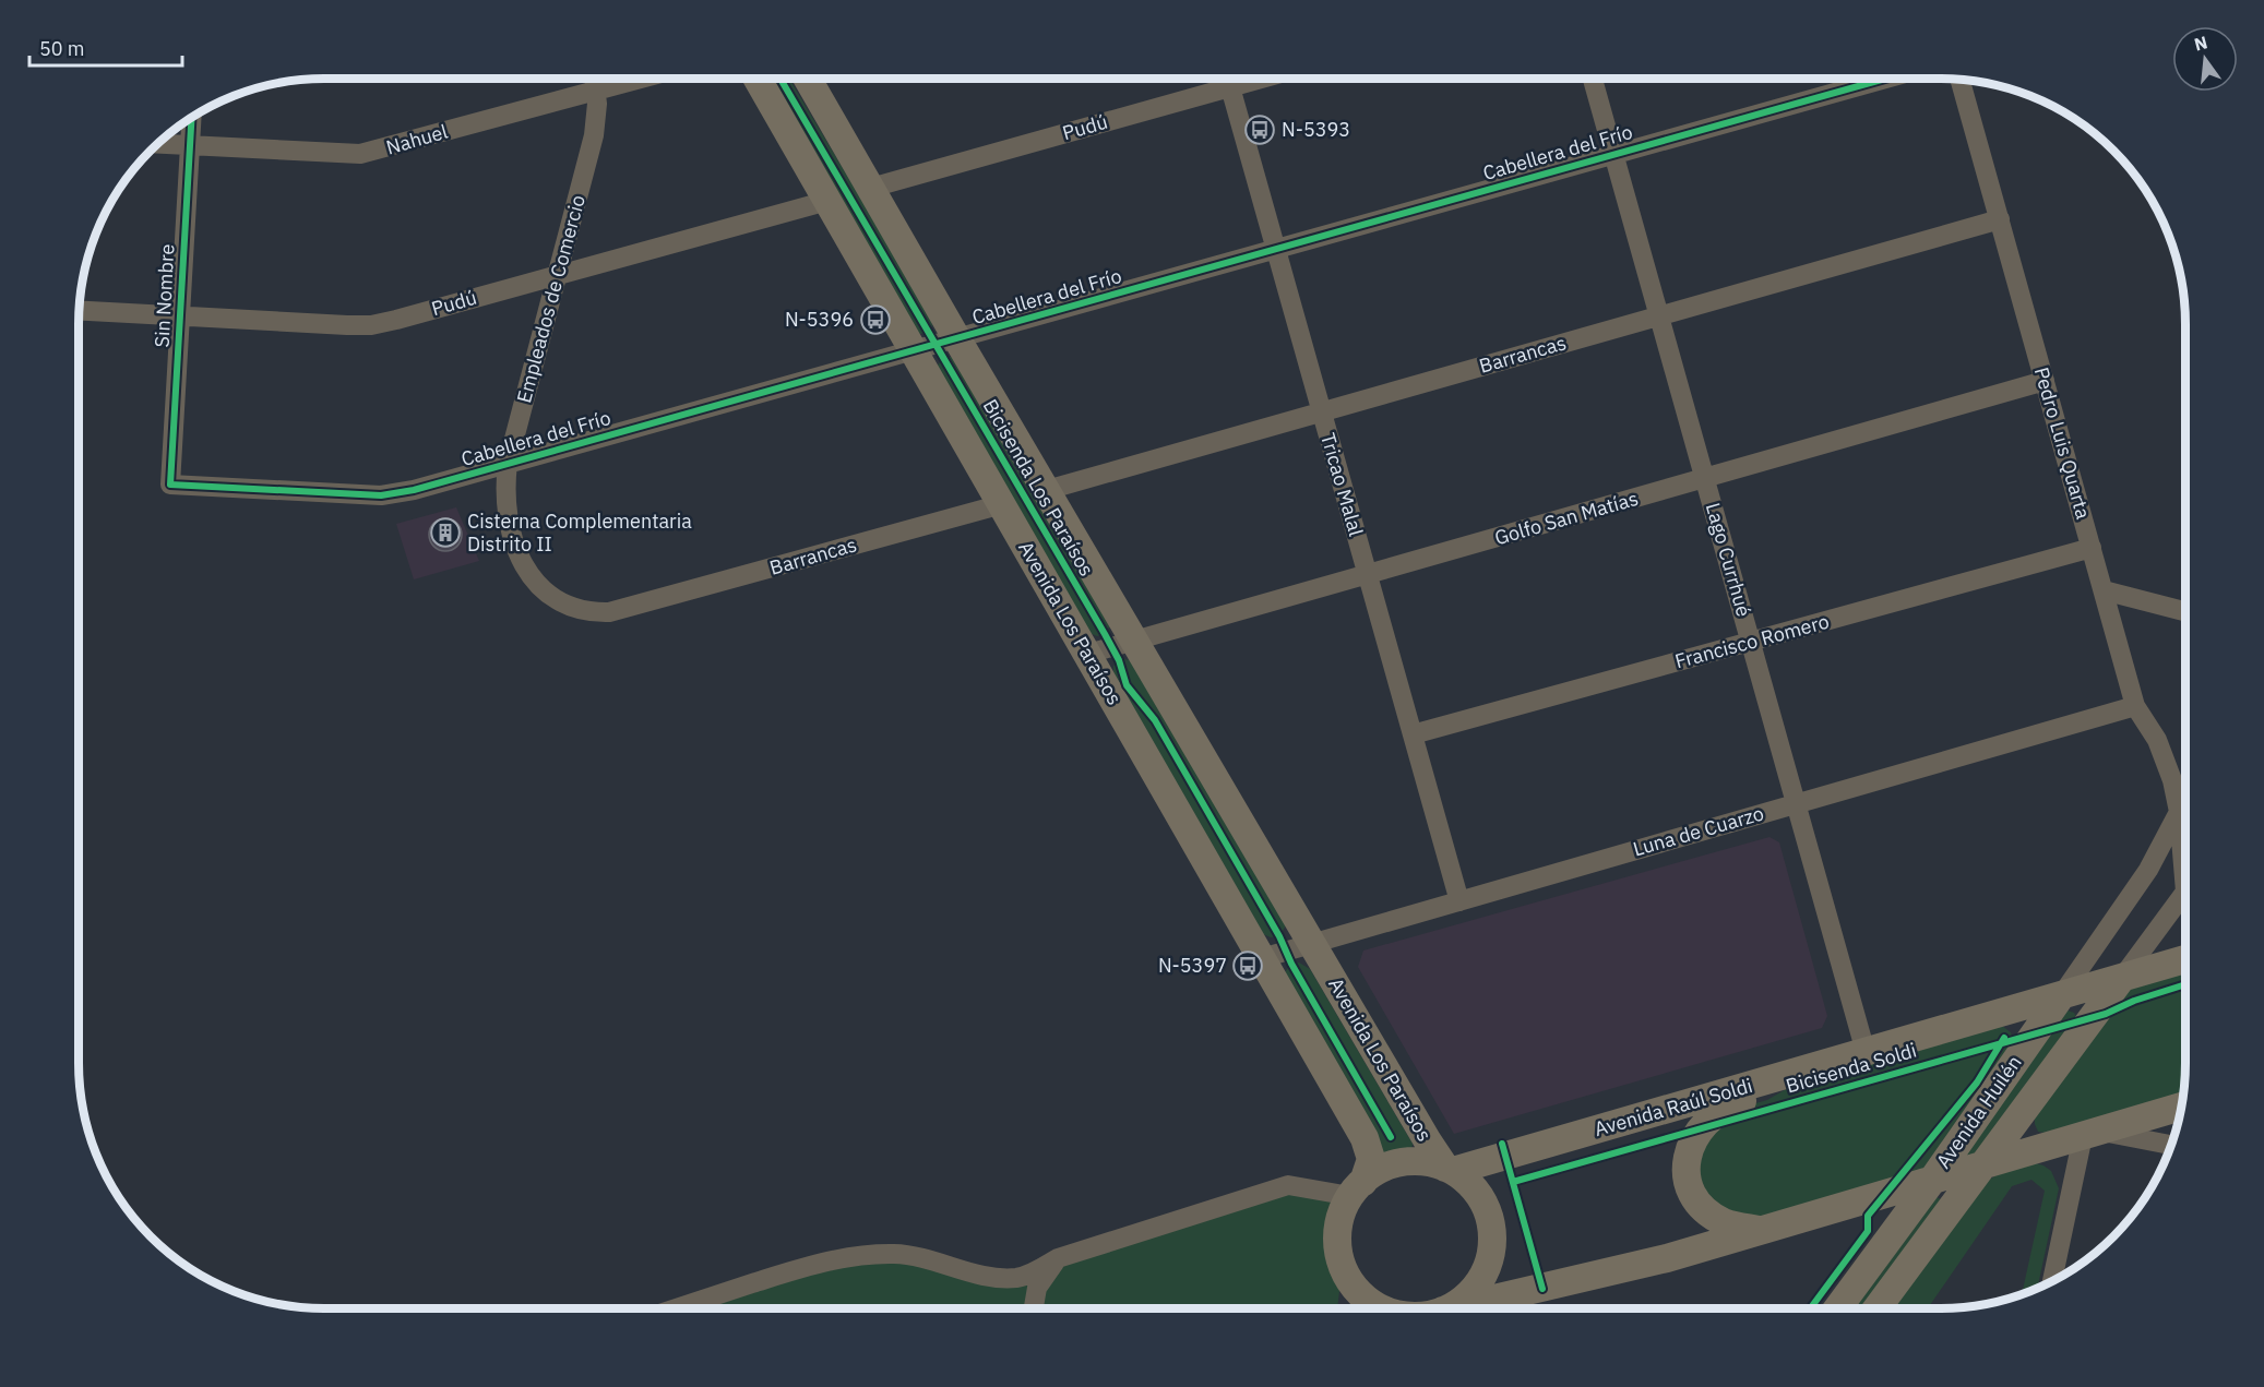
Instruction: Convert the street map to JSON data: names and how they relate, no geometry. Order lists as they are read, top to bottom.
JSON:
{
  "streets": {
    "main road": ["Avenida Los Paraísos", "Avenida Raúl Soldi", "Avenida Huilén"],
    "street": [
      "Pudú",
      "Nahuel",
      "Cabellera del Frío",
      "Sin Nombre",
      "Empleados de Comercio",
      "Barrancas",
      "Pedro Luis Quarta",
      "Tricao Malal",
      "Golfo San Matías",
      "Lago Currhué",
      "Francisco Romero",
      "Luna de Cuarzo"
    ],
    "cycle path": ["Bicisenda Los Paraísos", "Bicisenda Soldi"]
  },
  "crossings": [
    ["Pudú", "Sin Nombre"],
    ["Pudú", "Empleados de Comercio"],
    ["Pudú", "Tricao Malal"],
    ["Pudú", "Avenida Los Paraísos"],
    ["Nahuel", "Sin Nombre"],
    ["Nahuel", "Empleados de Comercio"],
    ["Cabellera del Frío", "Sin Nombre"],
    ["Cabellera del Frío", "Empleados de Comercio"],
    ["Cabellera del Frío", "Tricao Malal"],
    ["Cabellera del Frío", "Lago Currhué"],
    ["Cabellera del Frío", "Avenida Los Paraísos"],
    ["Empleados de Comercio", "Barrancas"],
    ["Barrancas", "Pedro Luis Quarta"],
    ["Barrancas", "Tricao Malal"],
    ["Barrancas", "Lago Currhué"],
    ["Barrancas", "Avenida Los Paraísos"],
    ["Pedro Luis Quarta", "Golfo San Matías"],
    ["Pedro Luis Quarta", "Francisco Romero"],
    ["Pedro Luis Quarta", "Luna de Cuarzo"],
    ["Pedro Luis Quarta", "Avenida Huilén"],
    ["Tricao Malal", "Golfo San Matías"],
    ["Tricao Malal", "Francisco Romero"],
    ["Tricao Malal", "Luna de Cuarzo"],
    ["Golfo San Matías", "Lago Currhué"],
    ["Golfo San Matías", "Avenida Los Paraísos"],
    ["Lago Currhué", "Francisco Romero"],
    ["Lago Currhué", "Luna de Cuarzo"],
    ["Lago Currhué", "Avenida Raúl Soldi"],
    ["Avenida Los Paraísos", "Luna de Cuarzo"],
    ["Avenida Los Paraísos", "Avenida Raúl Soldi"],
    ["Avenida Raúl Soldi", "Avenida Huilén"]
  ],
  "places": {
    "bus stop": ["N-5393", "N-5396", "N-5397"],
    "building": ["Cisterna Complementaria Distrito II"]
  },
  "scale_bar": "50 m",
  "north": "top"
}
